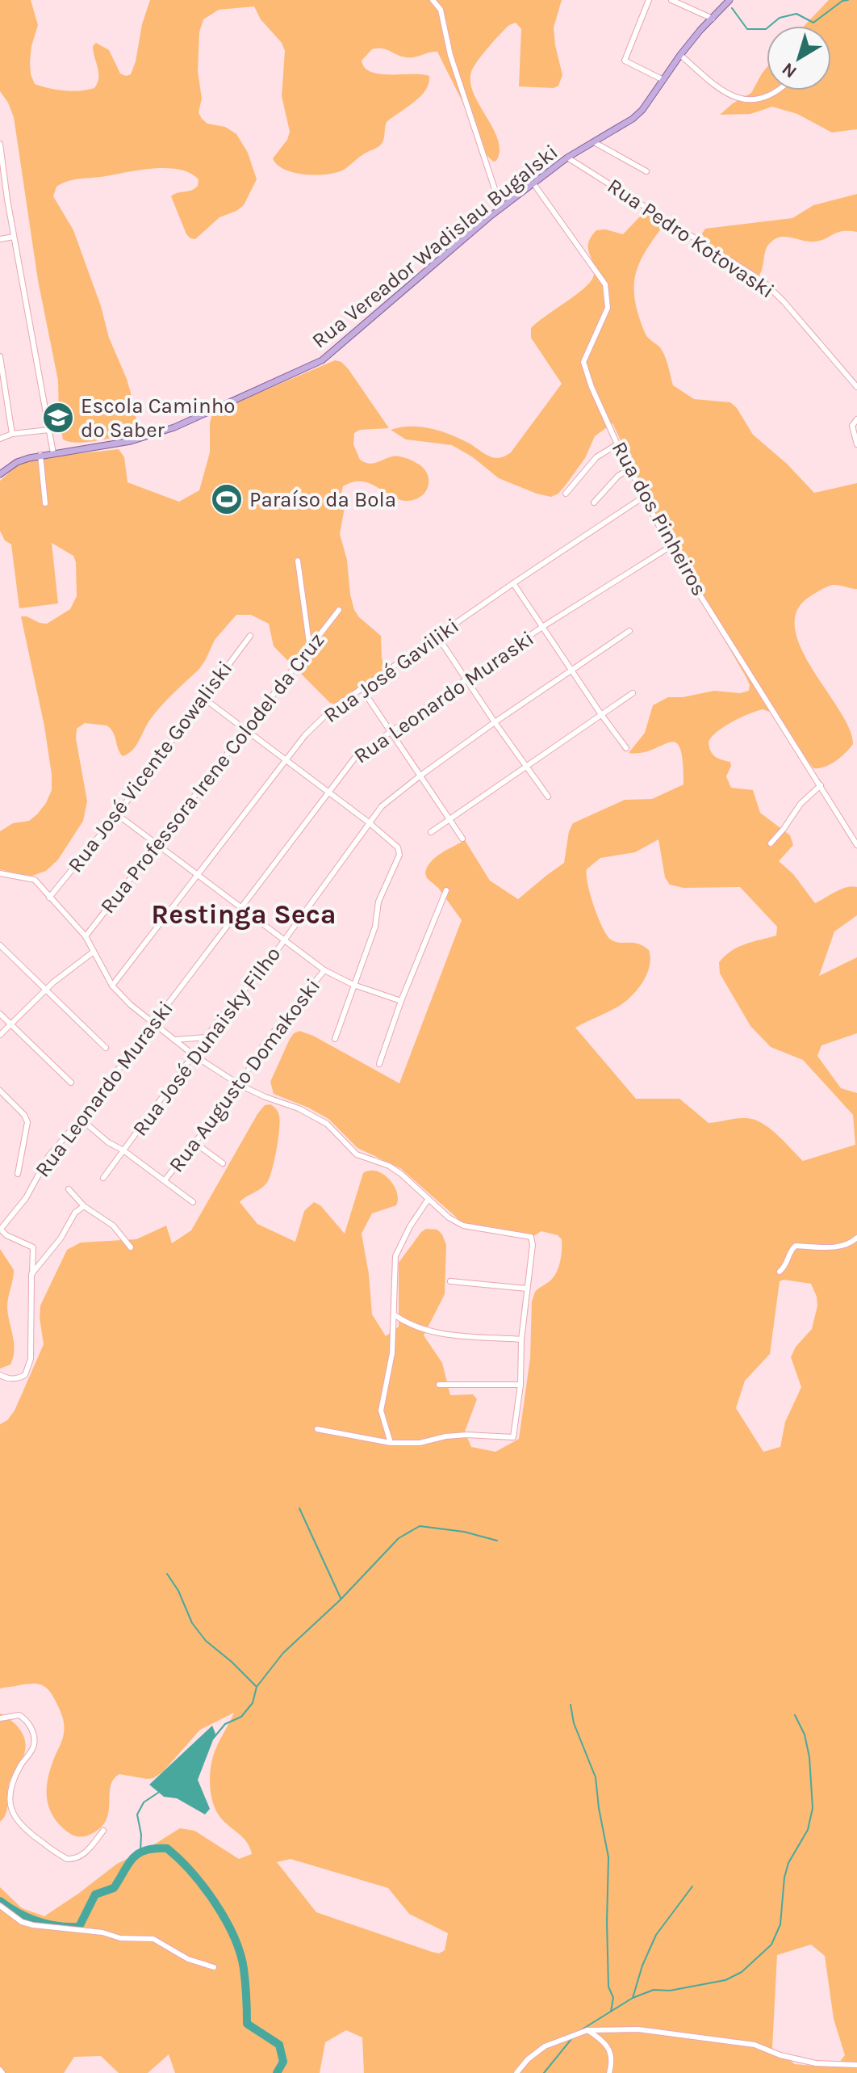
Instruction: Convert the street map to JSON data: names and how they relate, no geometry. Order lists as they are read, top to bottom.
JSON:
{
  "streets": {
    "main road": ["Rua Vereador Wadislau Bugalski"],
    "street": [
      "Rua Pedro Kotovaski",
      "Rua dos Pinheiros",
      "Rua José Gaviliki",
      "Rua Leonardo Muraski",
      "Rua José Vicente Gowaliski",
      "Rua Professora Irene Colodel da Cruz",
      "Rua José Dunaisky Filho",
      "Rua Augusto Domakoski"
    ]
  },
  "crossings": [
    ["Rua Pedro Kotovaski", "Rua Vereador Wadislau Bugalski"],
    ["Rua Vereador Wadislau Bugalski", "Rua dos Pinheiros"],
    ["Rua dos Pinheiros", "Rua José Gaviliki"],
    ["Rua dos Pinheiros", "Rua Leonardo Muraski"]
  ],
  "districts": ["Restinga Seca"],
  "places": {
    "school or university": ["Escola Caminho do Saber"],
    "sports": ["Paraíso da Bola"]
  },
  "north": "bottom left"
}
